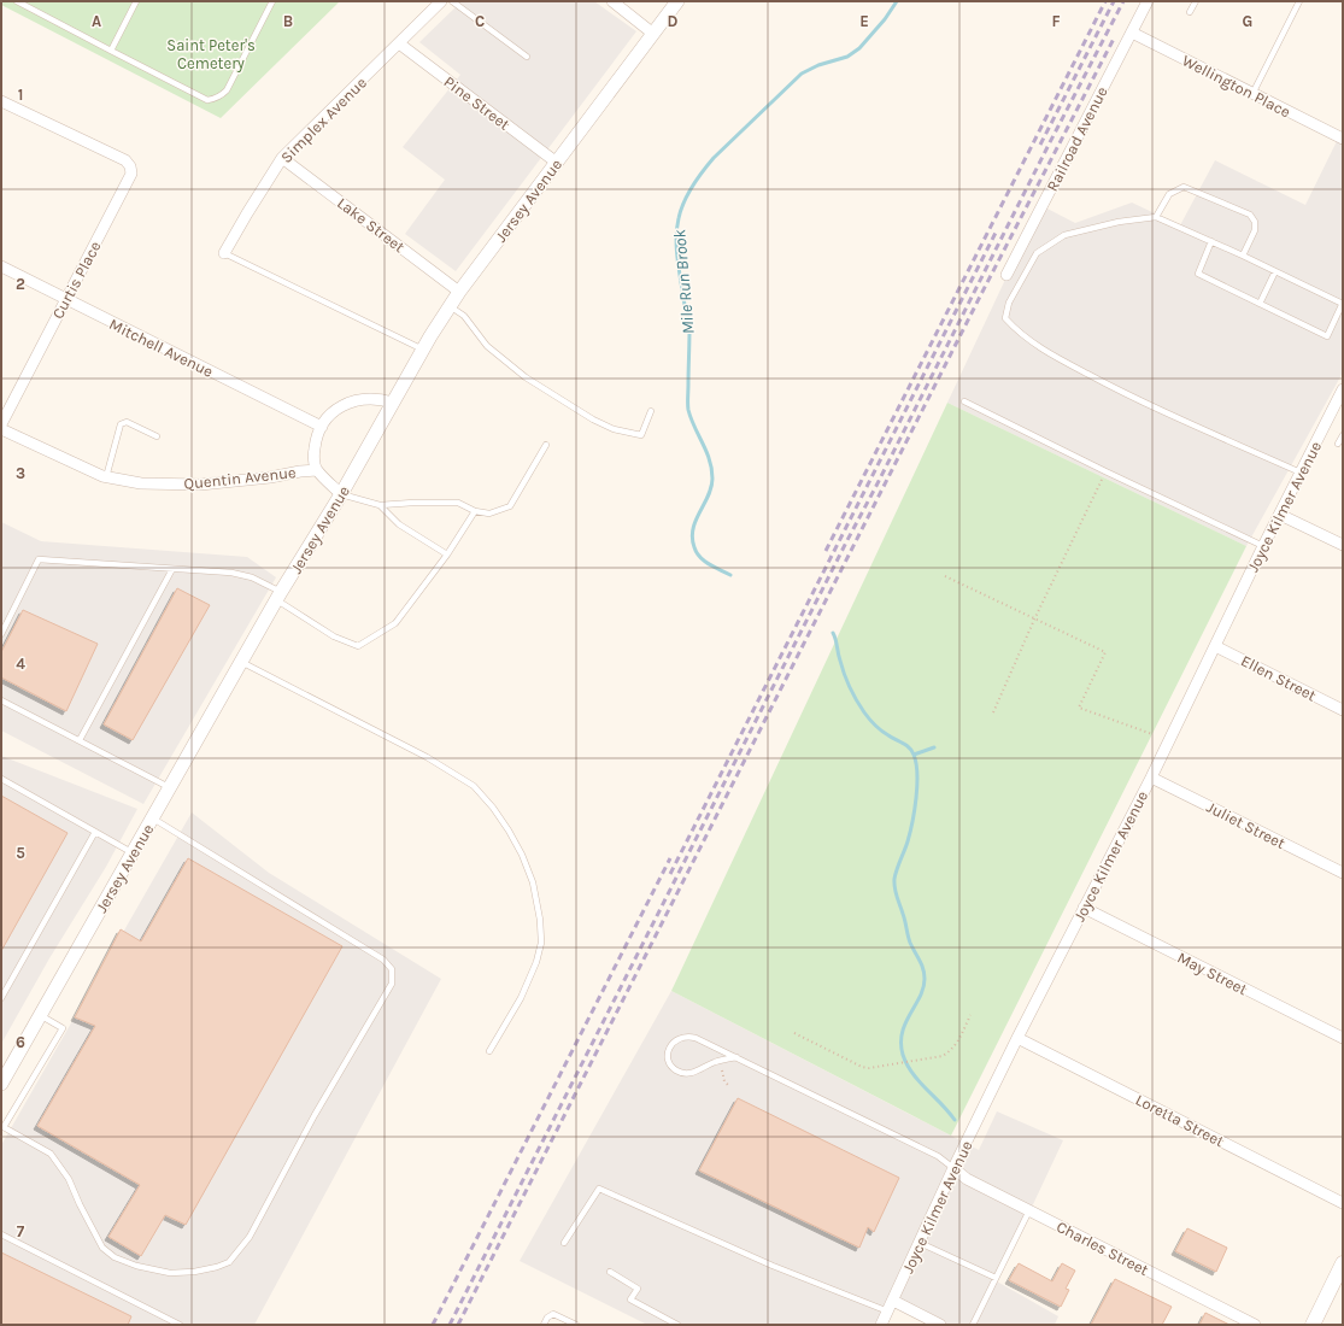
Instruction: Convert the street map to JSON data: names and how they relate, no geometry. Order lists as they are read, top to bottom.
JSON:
{
  "streets": {
    "street": [
      "Wellington Place",
      "Pine Street",
      "Simplex Avenue",
      "Railroad Avenue",
      "Jersey Avenue",
      "Lake Street",
      "Curtis Place",
      "Mitchell Avenue",
      "Quentin Avenue",
      "Joyce Kilmer Avenue",
      "Ellen Street",
      "Juliet Street",
      "May Street",
      "Loretta Street",
      "Charles Street"
    ]
  },
  "crossings": [
    ["Wellington Place", "Railroad Avenue"],
    ["Pine Street", "Simplex Avenue"],
    ["Pine Street", "Jersey Avenue"],
    ["Simplex Avenue", "Lake Street"],
    ["Jersey Avenue", "Lake Street"],
    ["Curtis Place", "Mitchell Avenue"],
    ["Joyce Kilmer Avenue", "Ellen Street"],
    ["Joyce Kilmer Avenue", "Juliet Street"],
    ["Joyce Kilmer Avenue", "May Street"],
    ["Joyce Kilmer Avenue", "Loretta Street"],
    ["Joyce Kilmer Avenue", "Charles Street"]
  ],
  "water": ["Mile Run Brook"],
  "parks": ["Saint Peter's Cemetery"],
  "grid": {
    "columns": [
      "A",
      "B",
      "C",
      "D",
      "E",
      "F",
      "G"
    ],
    "rows": [
      "1",
      "2",
      "3",
      "4",
      "5",
      "6",
      "7"
    ]
  }
}
